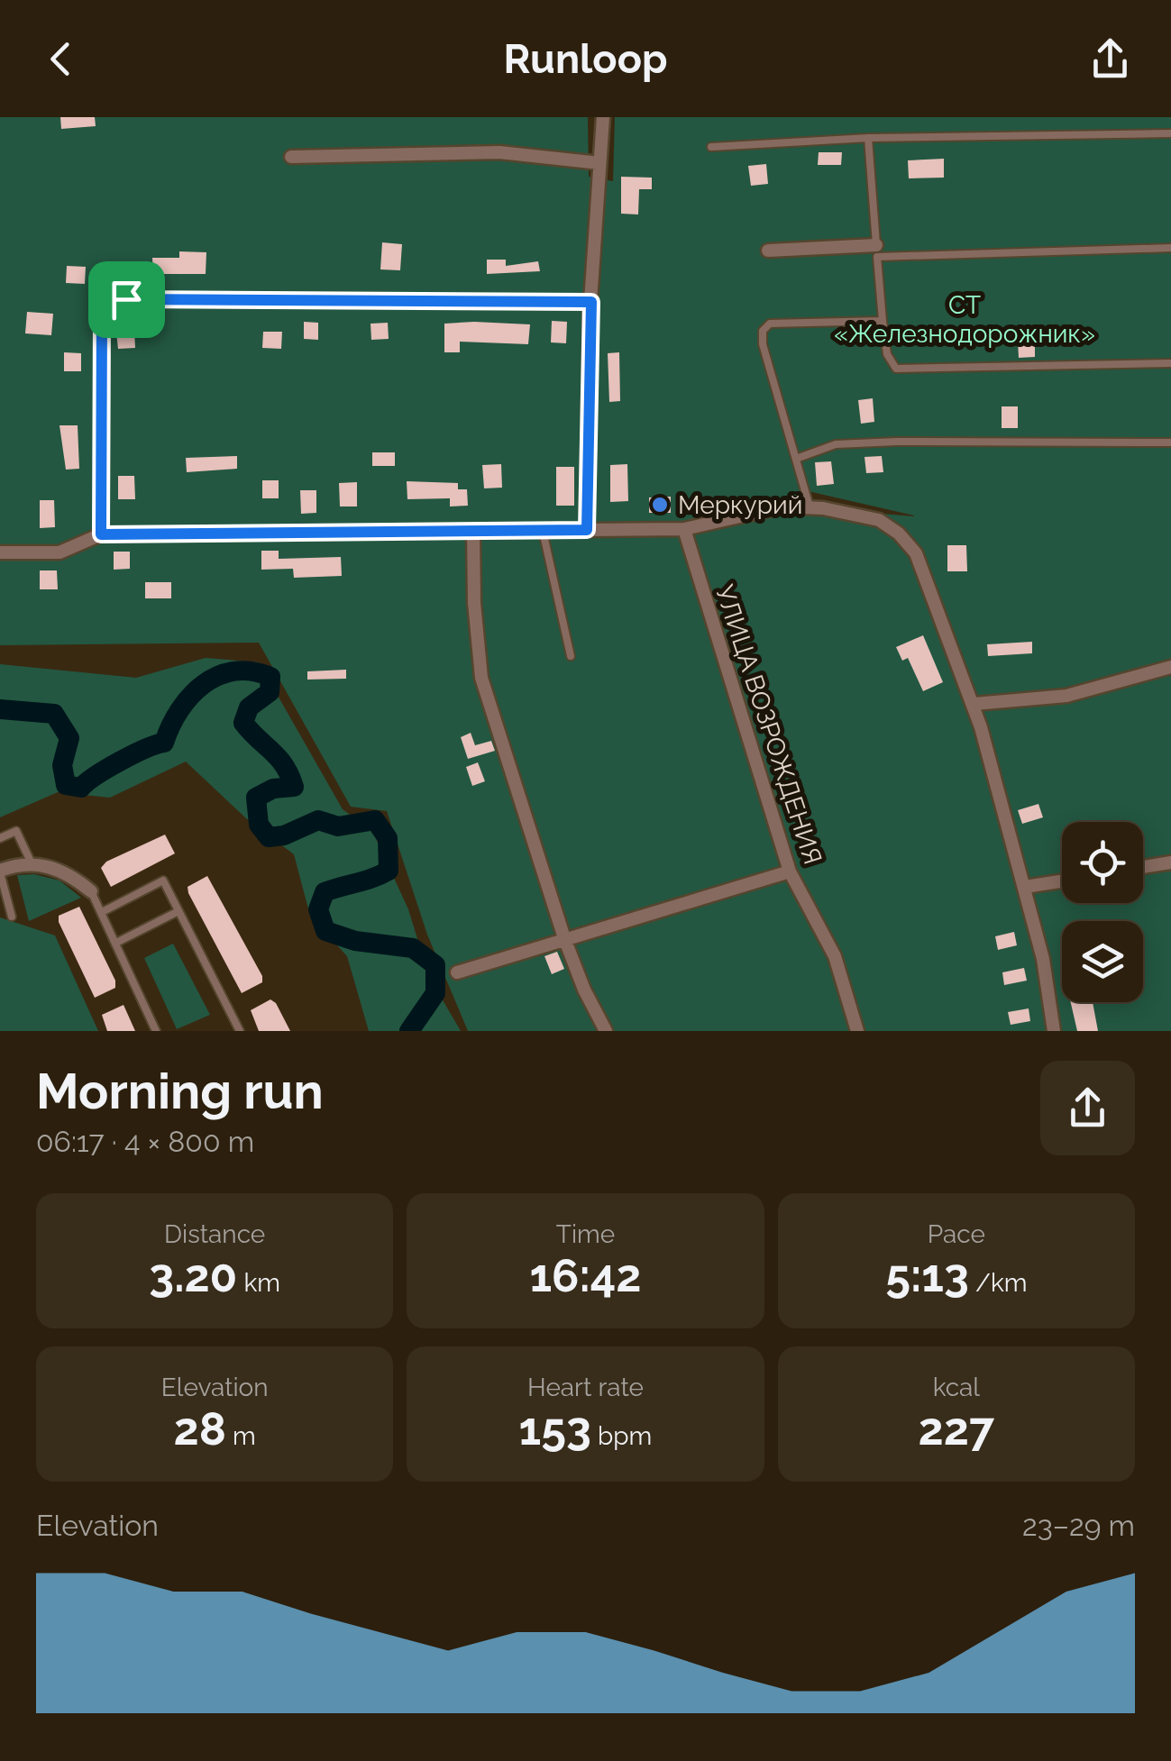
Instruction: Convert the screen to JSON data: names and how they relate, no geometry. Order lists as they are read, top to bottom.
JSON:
{
  "streets": {
    "street": ["УЛИЦА ВОЗРОЖДЕНИЯ"]
  },
  "parks": ["СТ «Железнодорожник»"],
  "places": ["Меркурий"],
  "page": {
    "header": "Runloop",
    "heading": ["Morning run", "06:17 · 4 × 800 m"],
    "stats": [
      ["Distance", "3.20 km"],
      ["Time", "16:42"],
      ["Pace", "5:13 /km"],
      ["Elevation", "28 m"],
      ["Heart rate", "153 bpm"],
      ["kcal", "227"]
    ],
    "chart": ["Elevation", "23–29 m"]
  }
}
